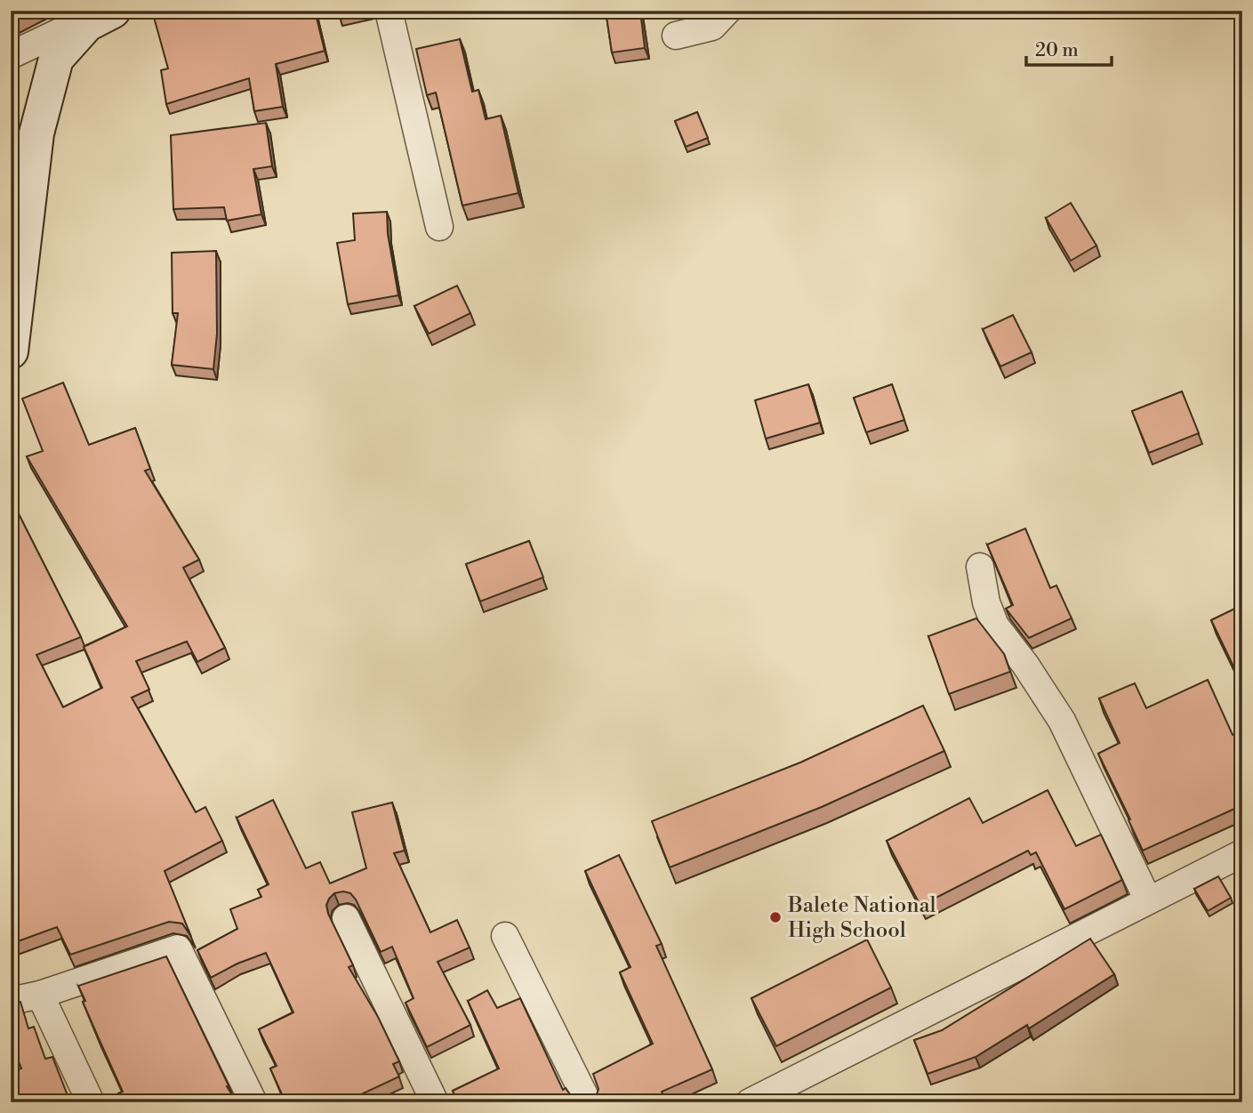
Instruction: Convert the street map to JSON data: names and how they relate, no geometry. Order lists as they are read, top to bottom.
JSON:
{
  "places": ["Balete National High School"],
  "scale_bar": "20 m"
}
